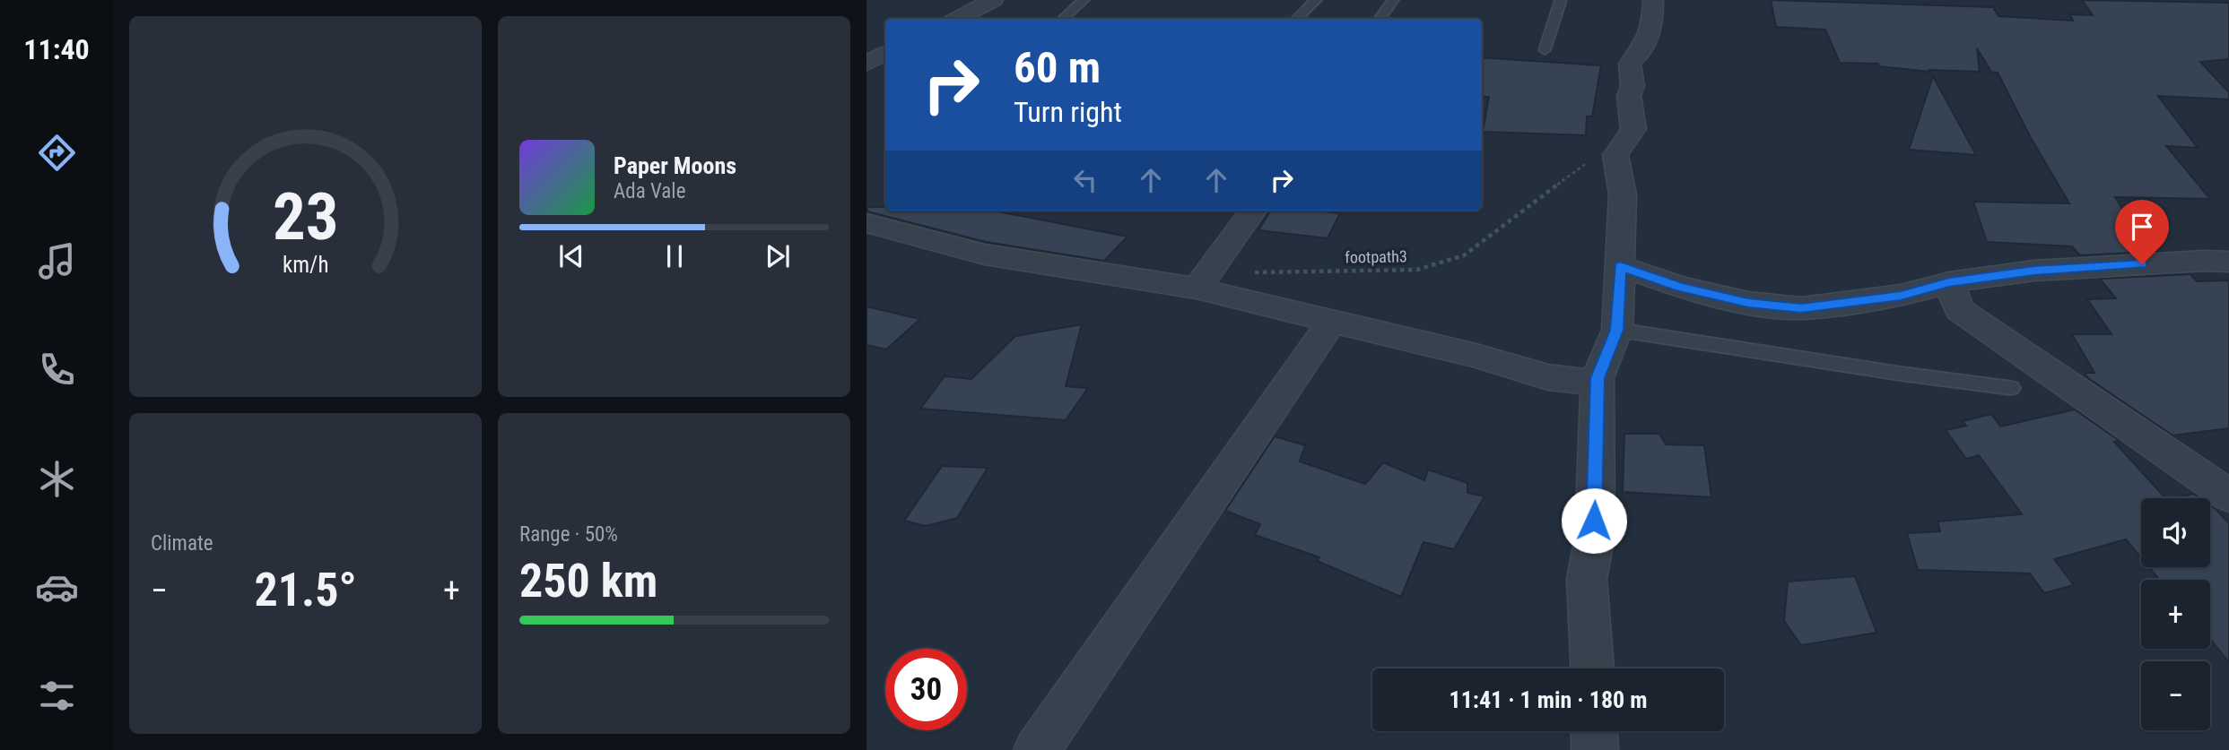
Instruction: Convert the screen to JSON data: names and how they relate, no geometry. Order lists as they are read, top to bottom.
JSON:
{
  "streets": {
    "path": ["footpath3"]
  },
  "page": {
    "tabs": "11:40",
    "turn": ["60 m", "Turn right"],
    "song": ["Paper Moons", "Ada Vale"],
    "tile": [
      "Climate",
      ["Range · 50%", "250 km"]
    ],
    "map_buttons": ["+", "−"],
    "heat": ["−", "21.5°", "+"],
    "limit": "30",
    "trip": "11:41 · 1 min · 180 m",
    "gauge": ["23", "km/h"]
  }
}
